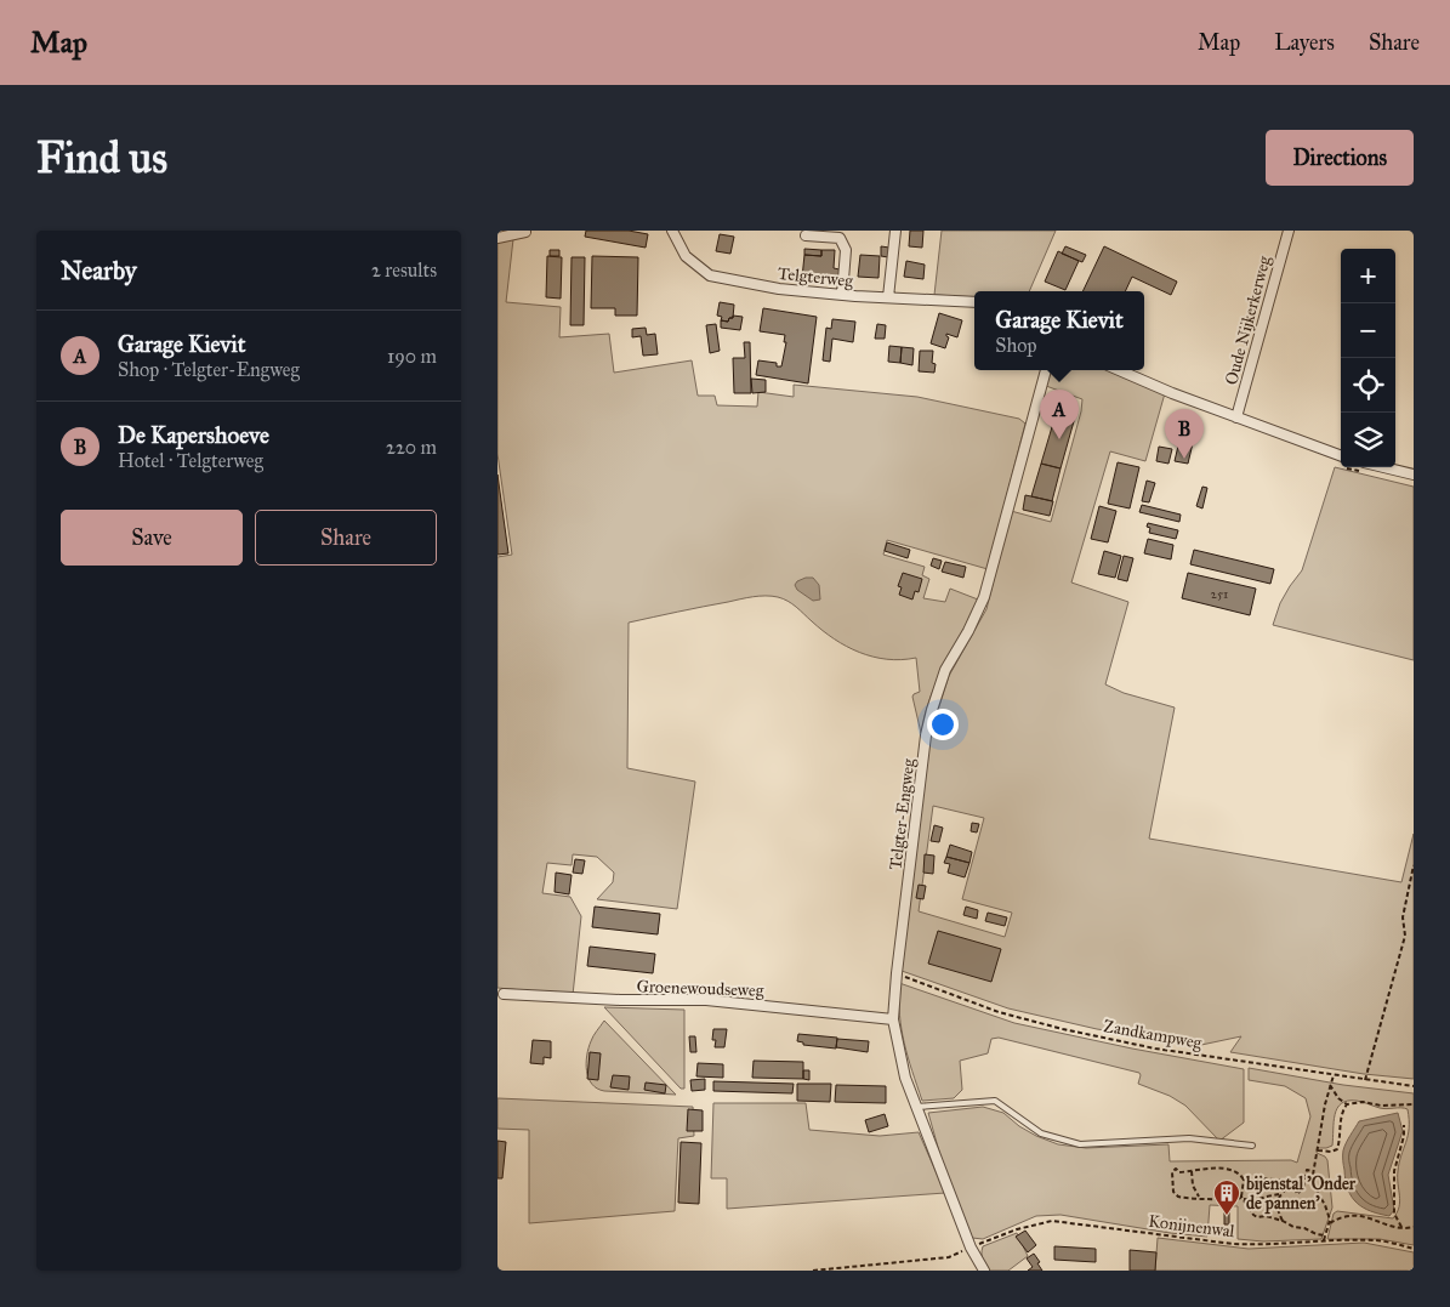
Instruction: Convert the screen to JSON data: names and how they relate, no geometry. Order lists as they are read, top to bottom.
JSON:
{
  "streets": {
    "street": [
      "Telgterweg",
      "Oude Nijkerkerweg",
      "Telgter-Engweg",
      "Groenewoudseweg"
    ],
    "path": ["Zandkampweg", "Konijnenwal"]
  },
  "crossings": [
    ["Telgter-Engweg", "Groenewoudseweg"],
    ["Telgter-Engweg", "Zandkampweg"],
    ["Telgter-Engweg", "Konijnenwal"]
  ],
  "places": {
    "building": ["bijenstal 'Onder de pannen'"]
  },
  "house_numbers": ["251"],
  "page": {
    "header": "Map",
    "nav": ["Map", "Layers", "Share"],
    "buttons": [
      "Directions",
      ["Save", "Share"]
    ],
    "title": "Find us",
    "heading": ["Nearby", "2 results"],
    "map_buttons": ["+", "−"],
    "popup": ["Garage Kievit", "Shop"],
    "list": [
      {
        "mark": "A",
        "name": "Garage Kievit",
        "note": "Shop · Telgter-Engweg",
        "value": "190 m"
      },
      {
        "mark": "B",
        "name": "De Kapershoeve",
        "note": "Hotel · Telgterweg",
        "value": "220 m"
      }
    ],
    "pins": ["A", "B"]
  }
}
